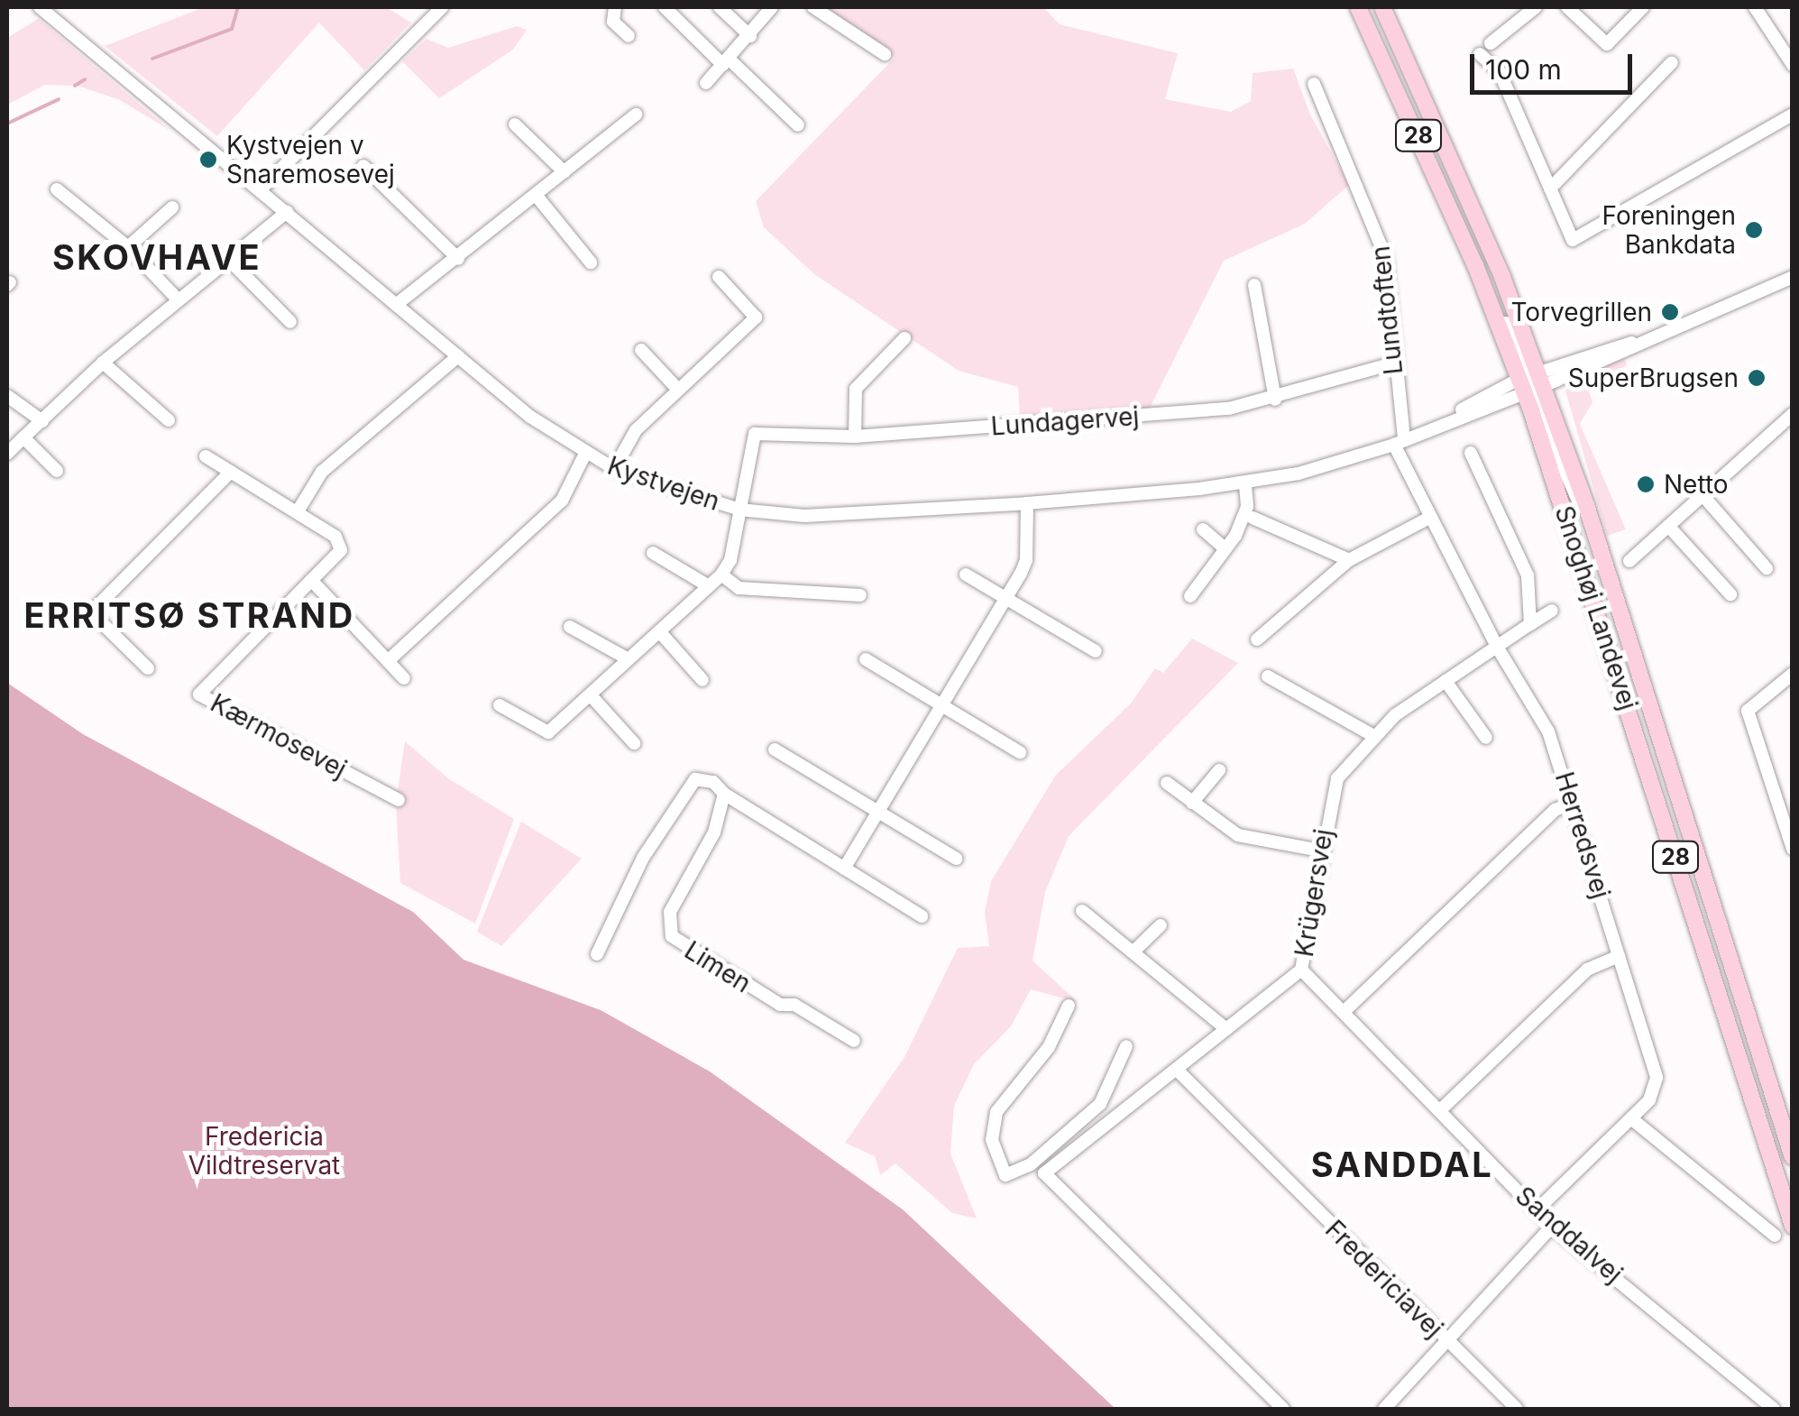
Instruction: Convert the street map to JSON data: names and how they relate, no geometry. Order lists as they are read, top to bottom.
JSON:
{
  "streets": {
    "main road": ["28", "Snoghøj Landevej"],
    "street": [
      "Lundtoften",
      "Lundagervej",
      "Kystvejen",
      "Kærmosevej",
      "Herredsvej",
      "Krügersvej",
      "Limen",
      "Sanddalvej",
      "Fredericiavej"
    ]
  },
  "crossings": [
    ["Lundtoften", "Lundagervej"],
    ["Lundtoften", "Kystvejen"],
    ["Lundtoften", "Herredsvej"],
    ["Lundagervej", "Kystvejen"],
    ["Kystvejen", "Snoghøj Landevej"],
    ["Kystvejen", "Herredsvej"],
    ["Herredsvej", "Krügersvej"],
    ["Herredsvej", "Sanddalvej"],
    ["Krügersvej", "Sanddalvej"],
    ["Krügersvej", "Fredericiavej"]
  ],
  "districts": ["SKOVHAVE", "ERRITSØ STRAND", "SANDDAL"],
  "parks": ["Fredericia Vildtreservat"],
  "places": [
    "Kystvejen v Snaremosevej",
    "Foreningen Bankdata",
    "Torvegrillen",
    "SuperBrugsen",
    "Netto"
  ],
  "scale_bar": "100 m"
}
